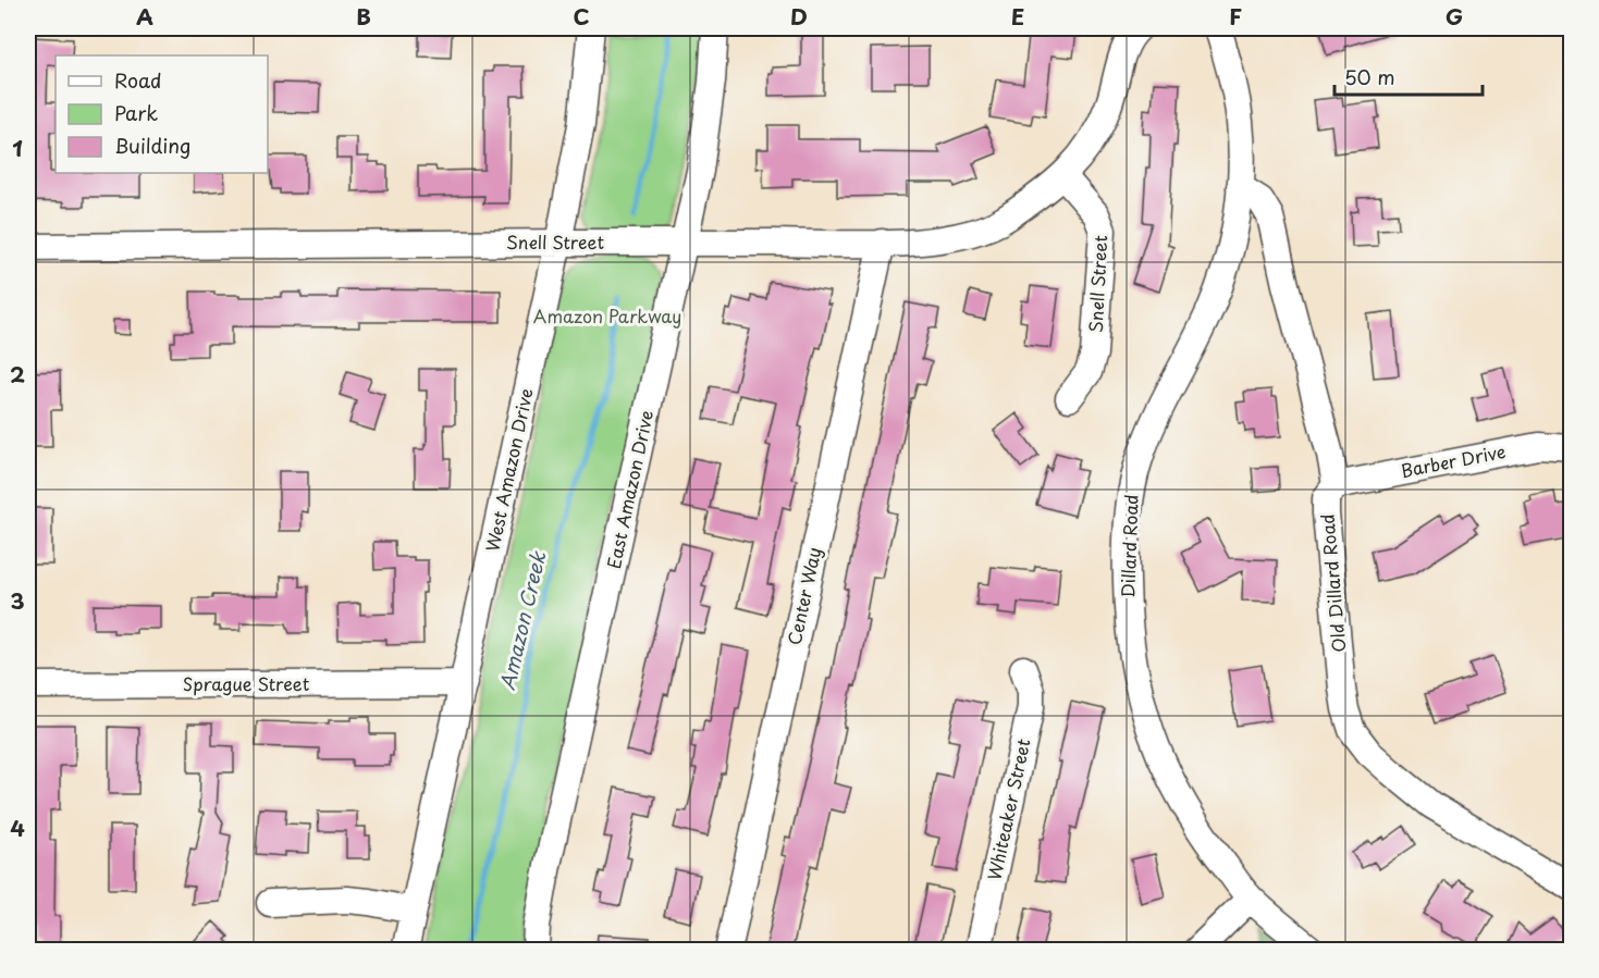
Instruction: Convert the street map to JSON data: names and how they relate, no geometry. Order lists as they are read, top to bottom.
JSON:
{
  "streets": {
    "street": [
      "Snell Street",
      "Barber Drive",
      "West Amazon Drive",
      "East Amazon Drive",
      "Dillard Road",
      "Old Dillard Road",
      "Center Way",
      "Sprague Street",
      "Whiteaker Street"
    ]
  },
  "crossings": [
    ["Snell Street", "West Amazon Drive"],
    ["Snell Street", "East Amazon Drive"],
    ["Snell Street", "Center Way"],
    ["Barber Drive", "Old Dillard Road"],
    ["West Amazon Drive", "Sprague Street"],
    ["Dillard Road", "Old Dillard Road"]
  ],
  "water": ["Amazon Creek"],
  "parks": ["Amazon Parkway"],
  "legend": ["Road", "Park", "Building"],
  "scale_bar": "50 m",
  "grid": {
    "columns": [
      "A",
      "B",
      "C",
      "D",
      "E",
      "F",
      "G"
    ],
    "rows": [
      "1",
      "2",
      "3",
      "4"
    ]
  }
}
